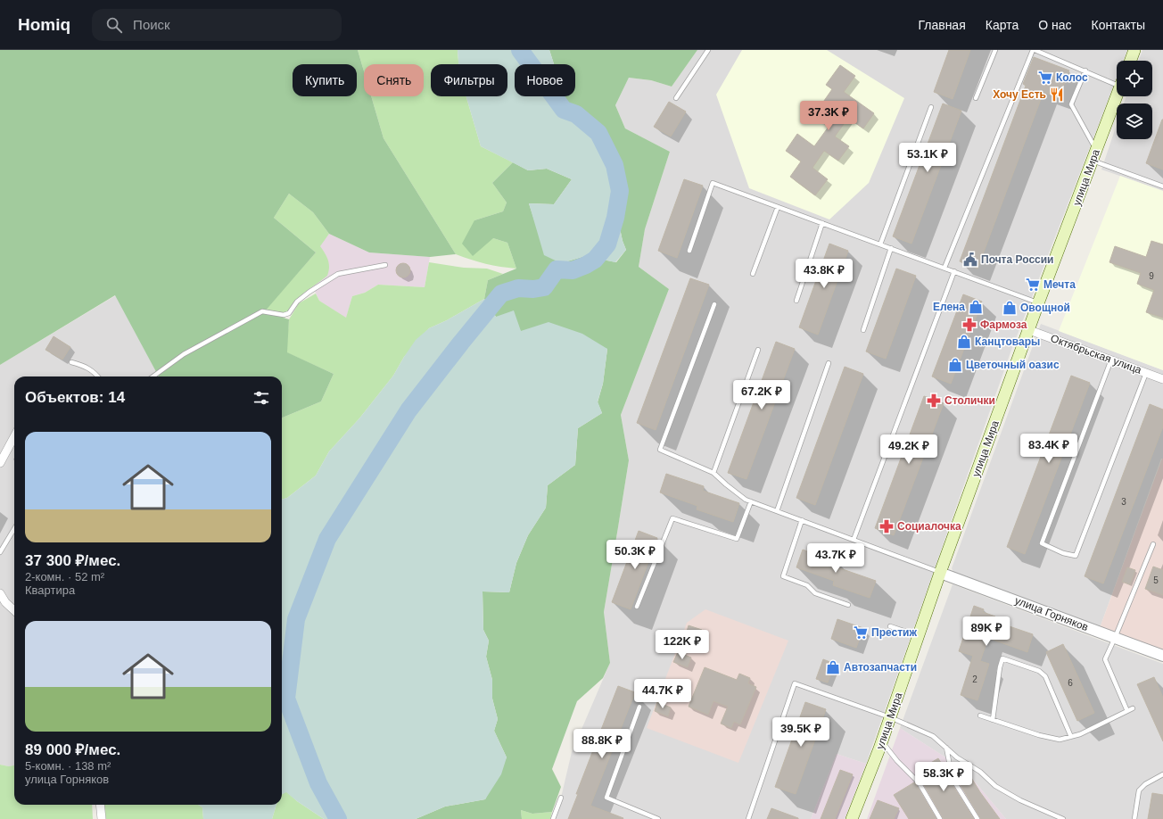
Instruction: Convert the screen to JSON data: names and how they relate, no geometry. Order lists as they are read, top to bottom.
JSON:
{
  "streets": {
    "main road": ["улица Мира"],
    "street": ["Октябрьская улица", "улица Горняков"]
  },
  "crossings": [
    ["улица Мира", "Октябрьская улица"],
    ["улица Мира", "улица Горняков"]
  ],
  "places": {
    "supermarket": ["Колос", "Мечта", "Престиж"],
    "restaurant": ["Хочу Есть"],
    "public building": ["Почта России"],
    "shop": [
      "Елена",
      "Овощной",
      "Канцтовары",
      "Цветочный оазис",
      "Автозапчасти"
    ],
    "pharmacy": ["Фармоза", "Столички", "Социалочка"]
  },
  "house_numbers": [
    "9",
    "3",
    "5",
    "2",
    "6"
  ],
  "page": {
    "header": "Homiq",
    "search": "Поиск",
    "nav": [
      "Главная",
      "Карта",
      "О нас",
      "Контакты"
    ],
    "chip": [
      "Купить",
      "Снять",
      "Фильтры",
      "Новое"
    ],
    "price": [
      "37.3K ₽",
      "53.1K ₽",
      "43.8K ₽",
      "67.2K ₽",
      "83.4K ₽",
      "49.2K ₽",
      "50.3K ₽",
      "43.7K ₽",
      "89K ₽",
      "122K ₽",
      "44.7K ₽",
      "39.5K ₽",
      "88.8K ₽",
      "58.3K ₽"
    ],
    "heading": "Объектов: 14",
    "list": [
      {
        "name": "37 300 ₽/мес.",
        "note": "2-комн. · 52 m² · Квартира"
      },
      {
        "name": "89 000 ₽/мес.",
        "note": "5-комн. · 138 m² · улица Горняков"
      }
    ]
  }
}
